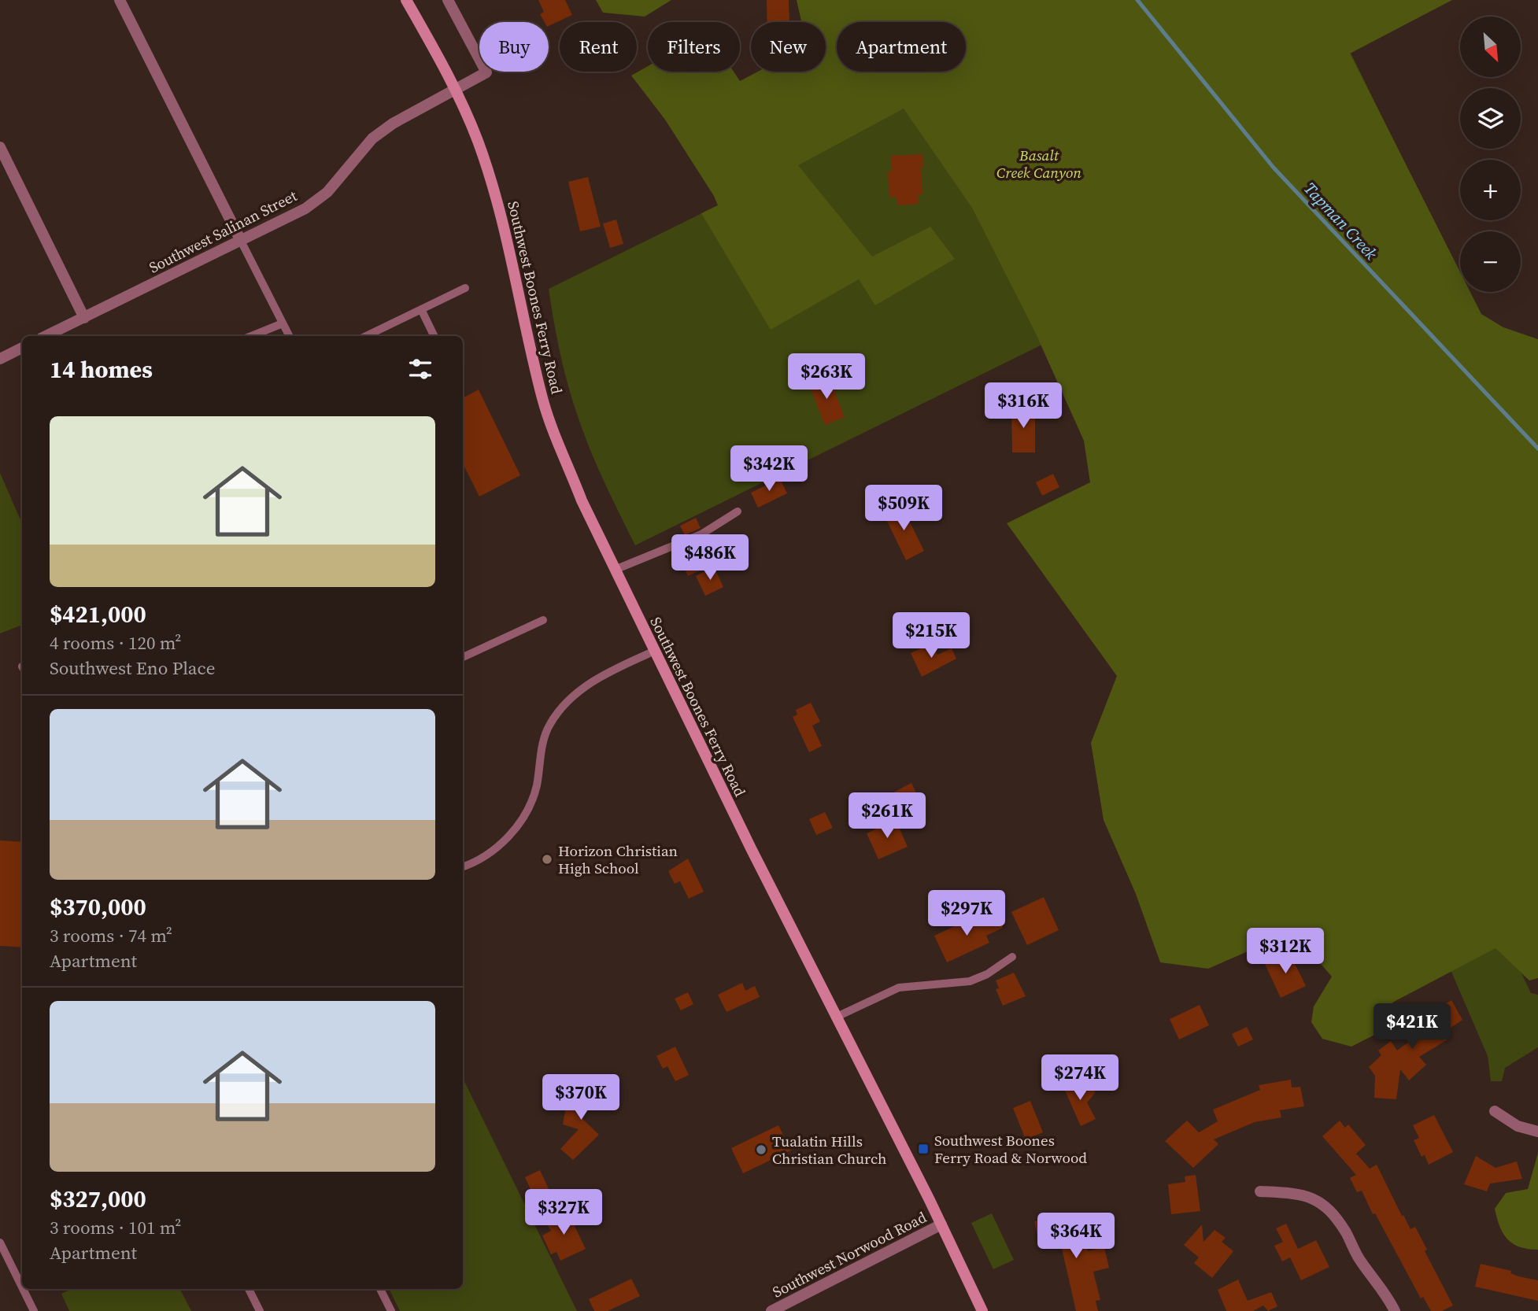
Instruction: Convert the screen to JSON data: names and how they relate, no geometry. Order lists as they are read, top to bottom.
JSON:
{
  "streets": {
    "main road": ["Southwest Boones Ferry Road"],
    "street": ["Southwest Salinan Street", "Southwest Norwood Road"]
  },
  "crossings": [
    ["Southwest Salinan Street", "Southwest Boones Ferry Road"],
    ["Southwest Boones Ferry Road", "Southwest Norwood Road"]
  ],
  "water": ["Tapman Creek"],
  "parks": ["Basalt Creek Canyon"],
  "places": {
    "other": ["Horizon Christian High School", "Tualatin Hills Christian Church"],
    "transit": ["Southwest Boones Ferry Road & Norwood"]
  },
  "north": "bottom right",
  "page": {
    "map_buttons": ["+", "−"],
    "chip": [
      "Buy",
      "Rent",
      "Filters",
      "New",
      "Apartment"
    ],
    "heading": "14 homes",
    "price": [
      "$263K",
      "$316K",
      "$342K",
      "$509K",
      "$486K",
      "$215K",
      "$261K",
      "$297K",
      "$312K",
      "$421K",
      "$274K",
      "$370K",
      "$327K",
      "$364K"
    ],
    "list": [
      {
        "name": "$421,000",
        "note": "4 rooms · 120 m² · Southwest Eno Place"
      },
      {
        "name": "$370,000",
        "note": "3 rooms · 74 m² · Apartment"
      },
      {
        "name": "$327,000",
        "note": "3 rooms · 101 m² · Apartment"
      }
    ]
  }
}
